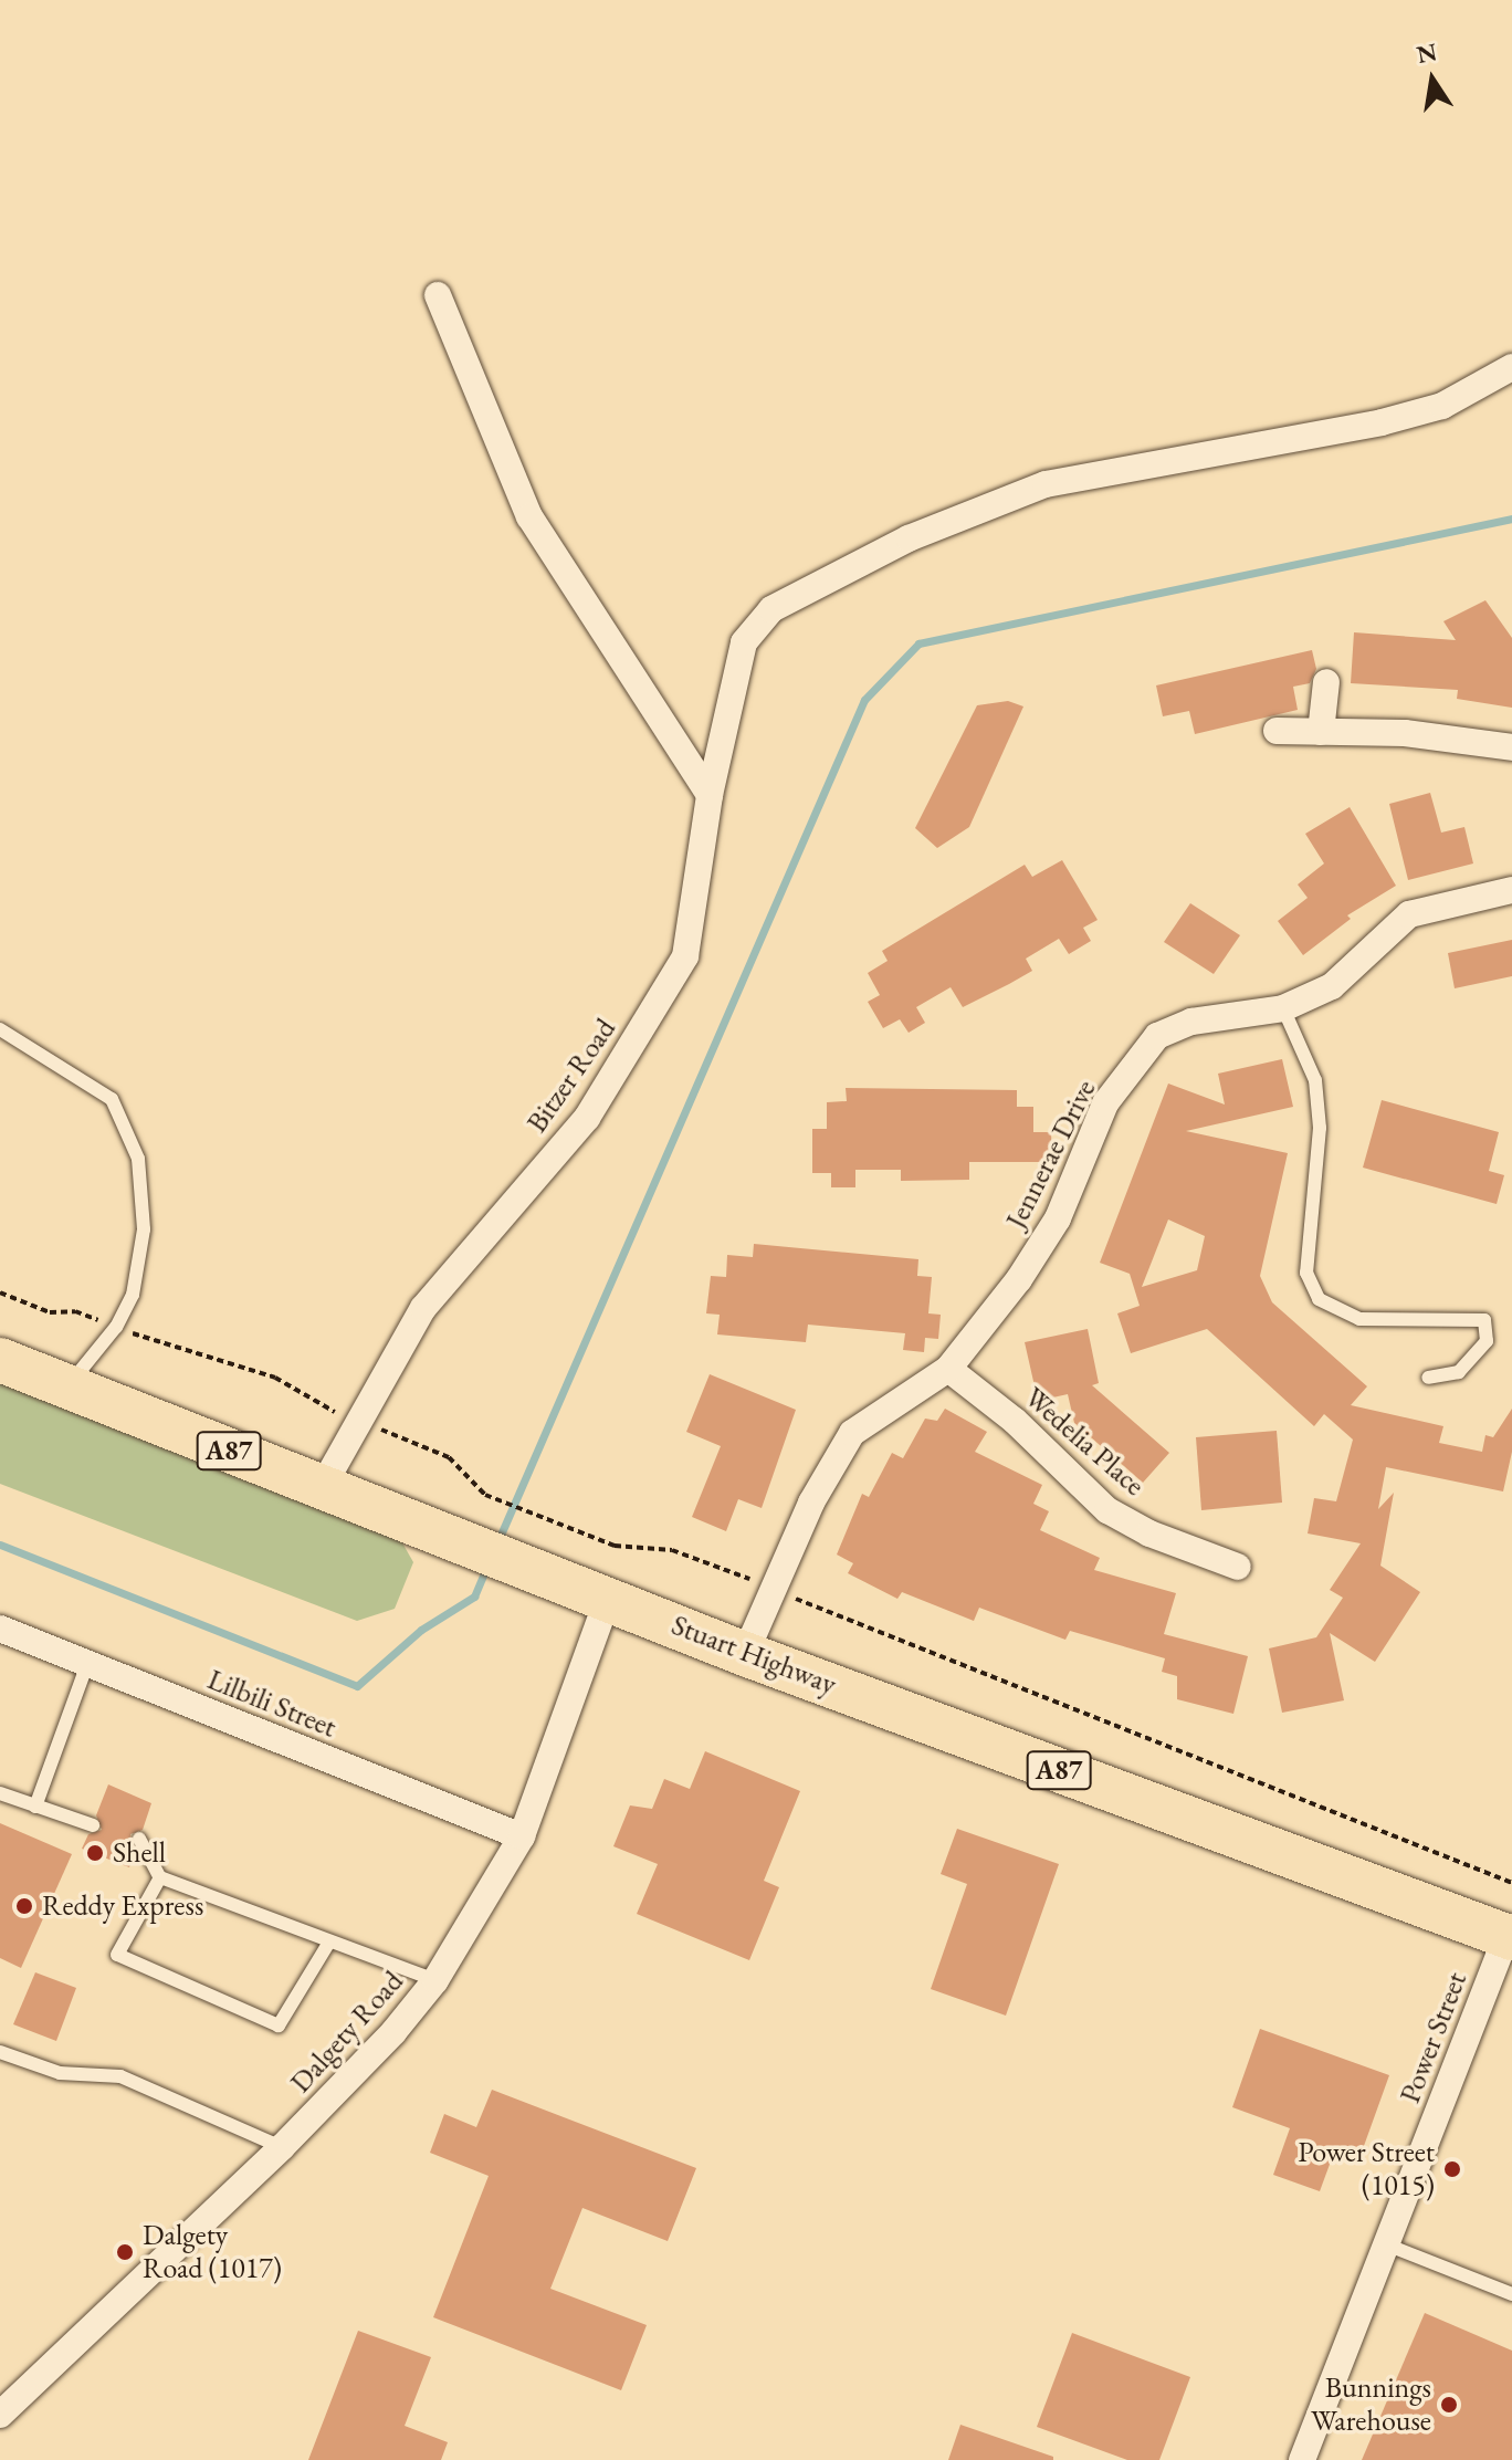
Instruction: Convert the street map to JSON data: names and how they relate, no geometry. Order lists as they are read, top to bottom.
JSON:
{
  "streets": {
    "highway": ["A87", "Stuart Highway"],
    "street": [
      "Bitzer Road",
      "Jennerae Drive",
      "Wedelia Place",
      "Lilbili Street",
      "Dalgety Road",
      "Power Street"
    ]
  },
  "crossings": [
    ["Bitzer Road", "Stuart Highway"],
    ["Jennerae Drive", "Wedelia Place"],
    ["Jennerae Drive", "Stuart Highway"],
    ["Stuart Highway", "Dalgety Road"],
    ["Stuart Highway", "Power Street"],
    ["Lilbili Street", "Dalgety Road"]
  ],
  "places": [
    "Shell",
    "Reddy Express",
    "Power Street (1015)",
    "Dalgety Road (1017)",
    "Bunnings Warehouse"
  ],
  "north": "top"
}
